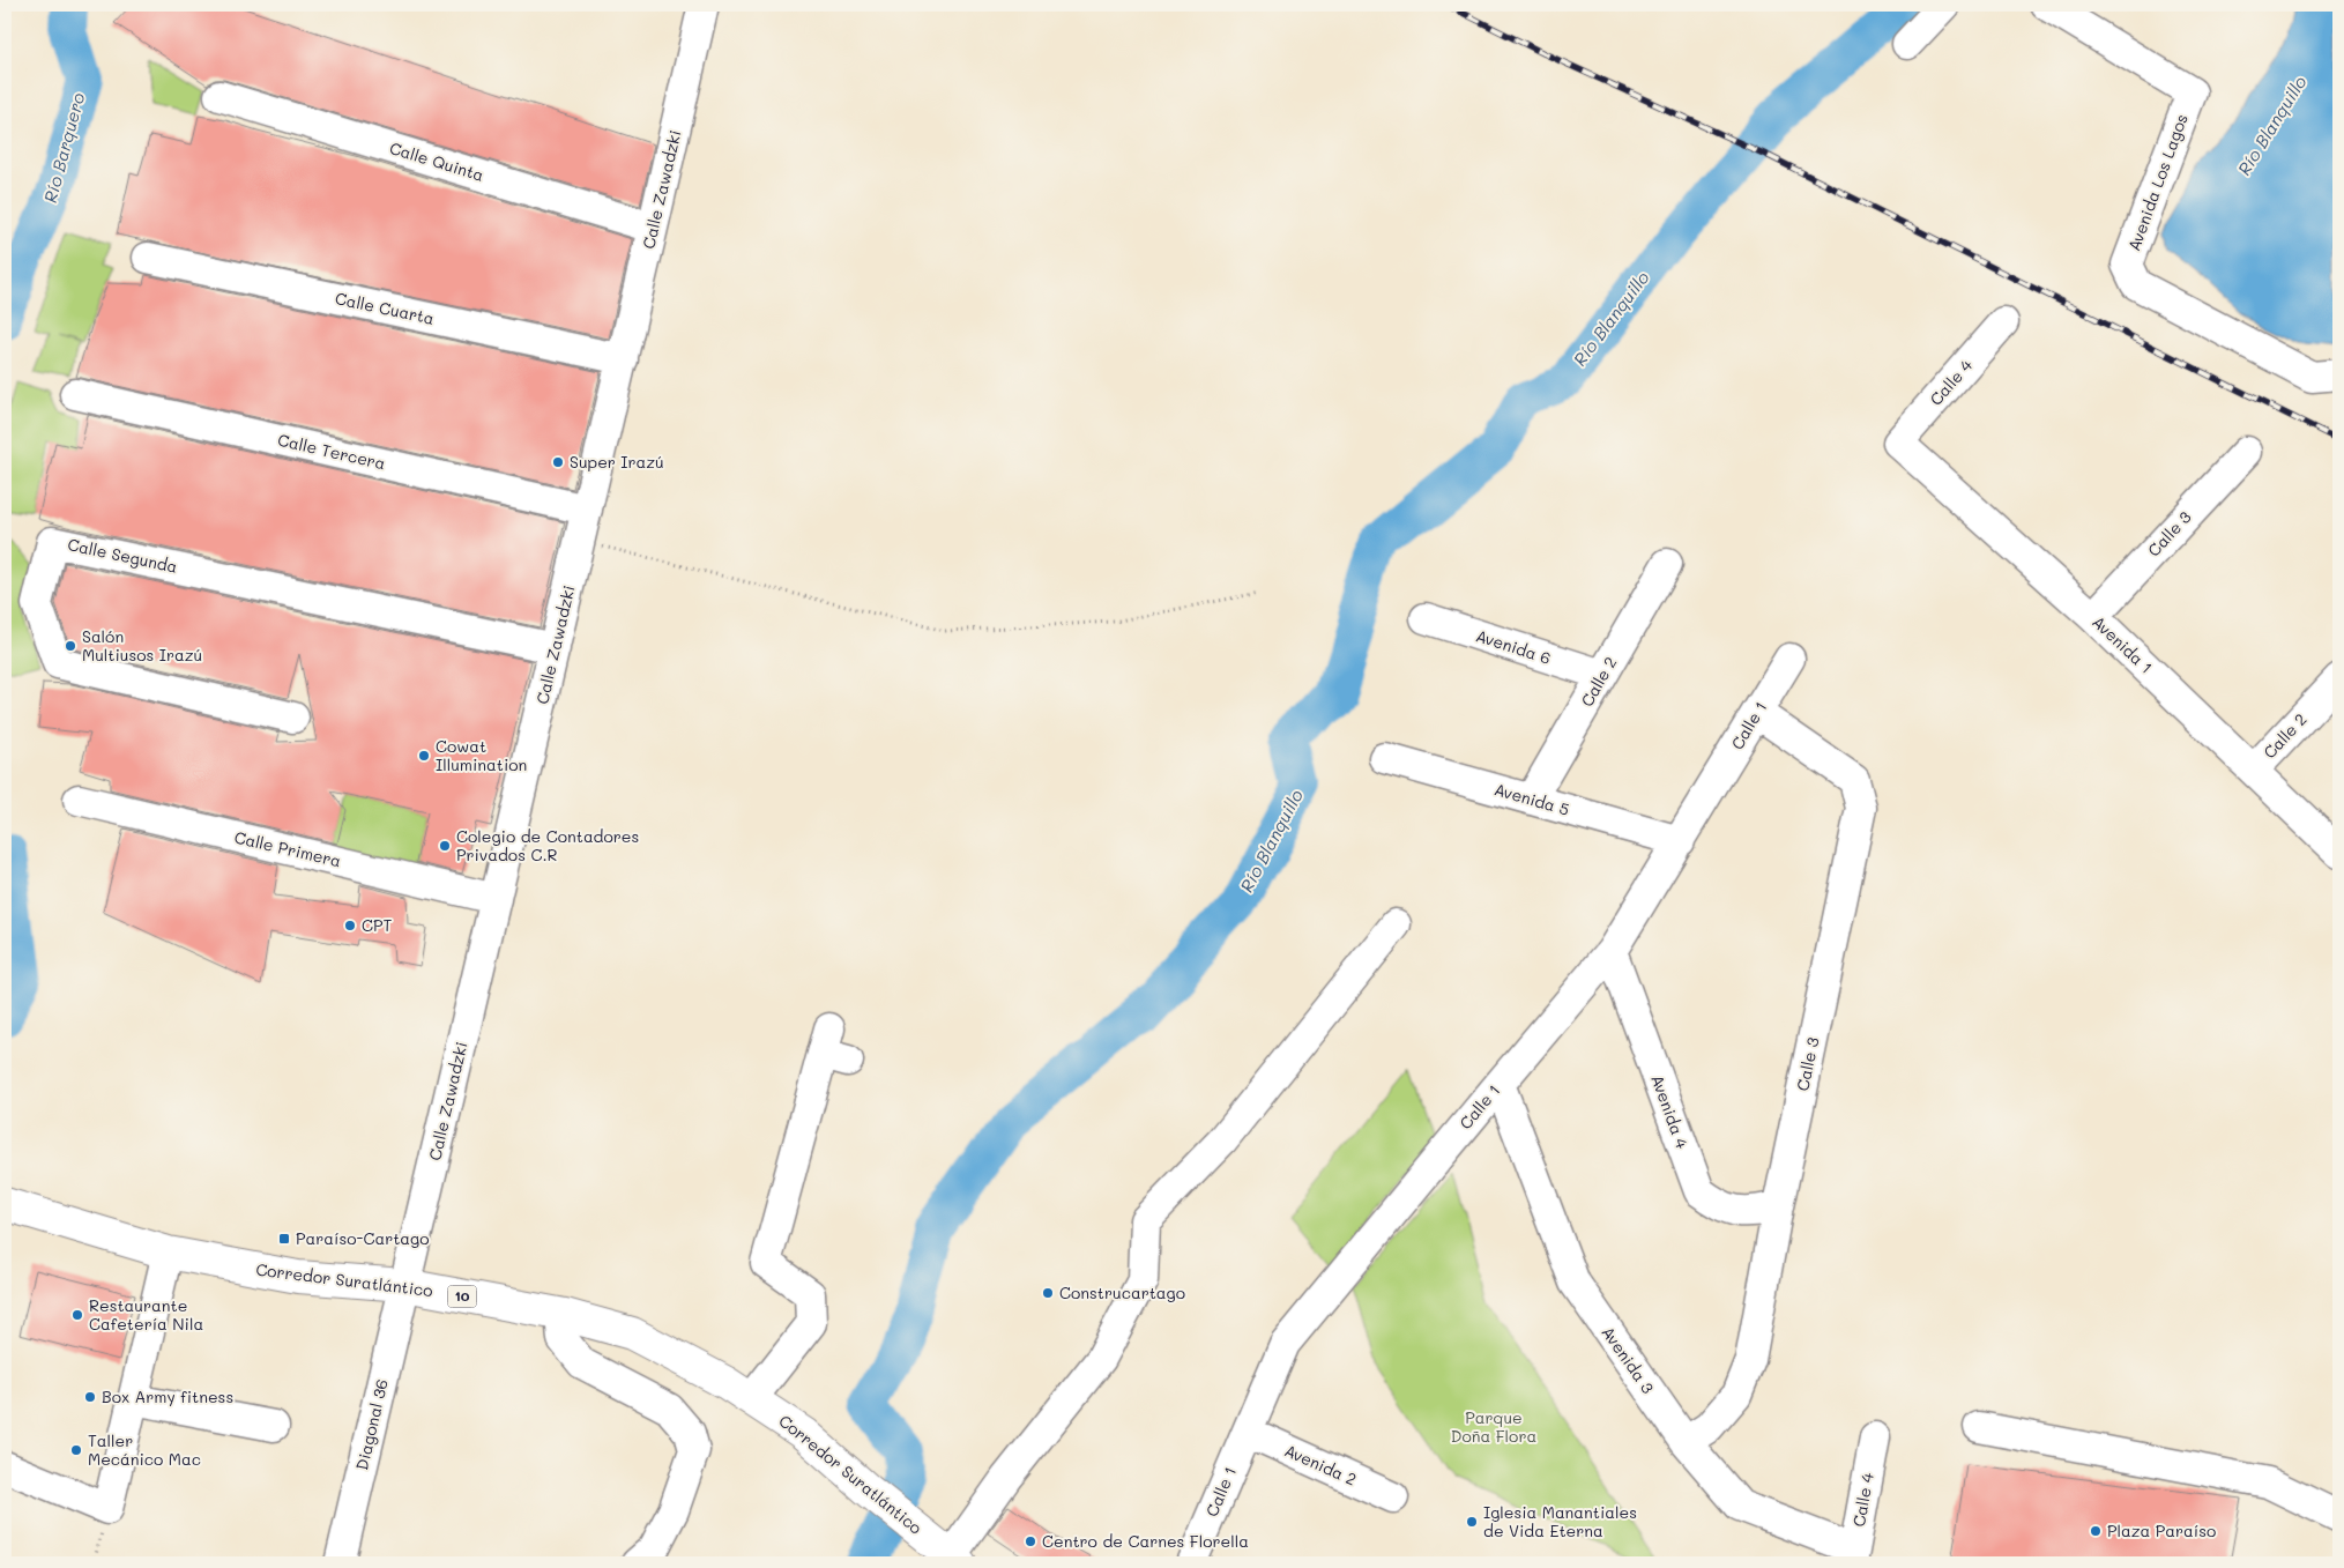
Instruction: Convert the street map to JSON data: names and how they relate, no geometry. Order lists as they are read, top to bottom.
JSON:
{
  "streets": {
    "main road": ["Corredor Suratlántico", "10"],
    "street": [
      "Calle Quinta",
      "Avenida Los Lagos",
      "Calle Zawadzki",
      "Calle Cuarta",
      "Calle 4",
      "Calle Tercera",
      "Calle 3",
      "Calle Segunda",
      "Avenida 1",
      "Avenida 6",
      "Calle 2",
      "Calle 1",
      "Avenida 5",
      "Calle Primera",
      "Avenida 4",
      "Avenida 3",
      "Diagonal 36",
      "Avenida 2"
    ]
  },
  "crossings": [
    ["Calle Quinta", "Calle Zawadzki"],
    ["Calle Zawadzki", "Calle Cuarta"],
    ["Calle Zawadzki", "Calle Tercera"],
    ["Calle Zawadzki", "Calle Segunda"],
    ["Calle Zawadzki", "Calle Primera"],
    ["Calle Zawadzki", "Corredor Suratlántico"],
    ["Calle Zawadzki", "Diagonal 36"],
    ["Calle 4", "Avenida 1"],
    ["Calle 4", "Avenida 3"],
    ["Calle 3", "Avenida 1"],
    ["Calle 3", "Calle 1"],
    ["Calle 3", "Avenida 4"],
    ["Calle 3", "Avenida 3"],
    ["Avenida 1", "Calle 2"],
    ["Avenida 6", "Calle 2"],
    ["Calle 2", "Avenida 5"],
    ["Calle 1", "Avenida 5"],
    ["Calle 1", "Avenida 4"],
    ["Calle 1", "Avenida 3"],
    ["Calle 1", "Avenida 2"],
    ["Corredor Suratlántico", "Diagonal 36"]
  ],
  "water": ["Río Blanquillo", "Río Barquero"],
  "parks": ["Parque Doña Flora"],
  "places": {
    "other": [
      "Super Irazú",
      "Salón Multiusos Irazú",
      "Cowat Illumination",
      "Colegio de Contadores Privados C.R",
      "CPT",
      "Construcartago",
      "Restaurante Cafetería Nila",
      "Box Army fitness",
      "Taller Mecánico Mac",
      "Iglesia Manantiales de Vida Eterna",
      "Plaza Paraíso",
      "Centro de Carnes Florella"
    ],
    "transit": ["Paraíso-Cartago"]
  }
}
